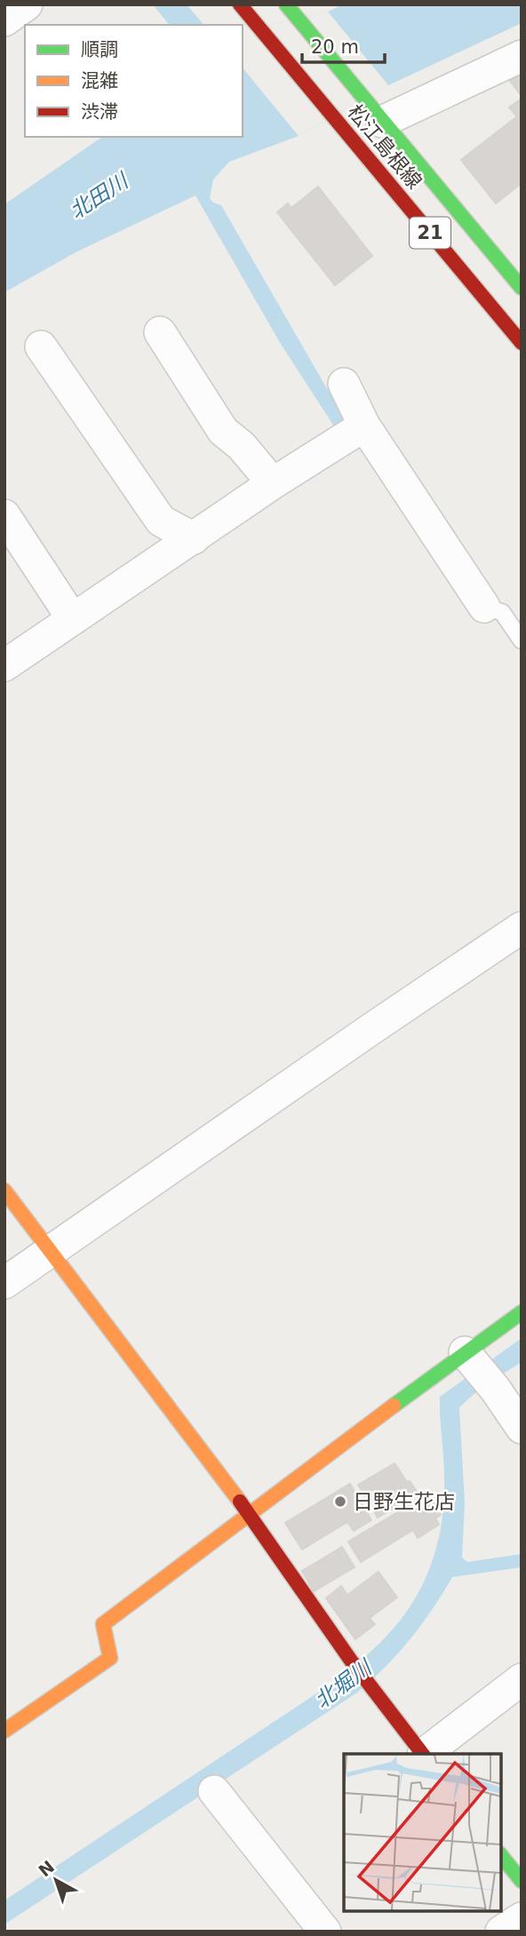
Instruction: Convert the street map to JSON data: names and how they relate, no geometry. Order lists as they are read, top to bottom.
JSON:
{
  "streets": {
    "street": ["松江島根線", "21"]
  },
  "water": ["北田川", "北堀川"],
  "places": ["日野生花店"],
  "legend": ["順調", "混雑", "渋滞"],
  "scale_bar": "20 m",
  "north": "top left"
}
